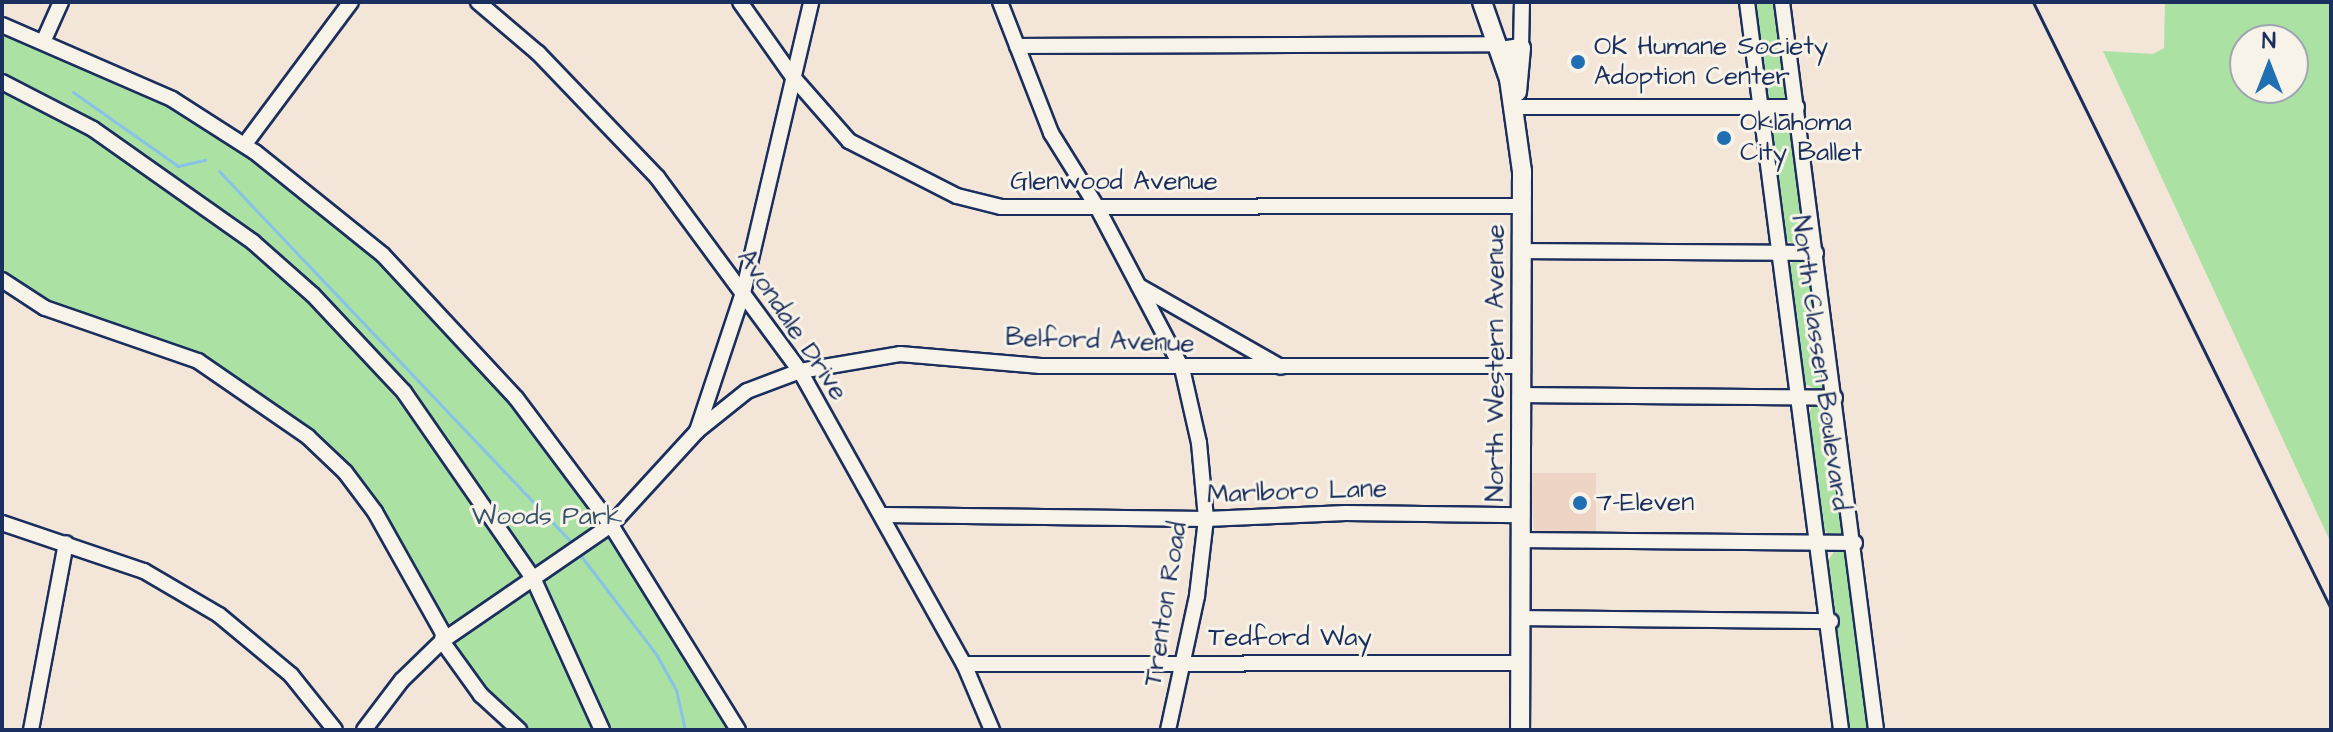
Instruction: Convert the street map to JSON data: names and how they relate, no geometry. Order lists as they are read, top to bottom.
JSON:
{
  "streets": {
    "main road": ["North Western Avenue"],
    "street": [
      "Glenwood Avenue",
      "Avondale Drive",
      "Belford Avenue",
      "North Classen Boulevard",
      "Marlboro Lane",
      "Trenton Road",
      "Tedford Way"
    ]
  },
  "crossings": [
    ["Glenwood Avenue", "North Western Avenue"],
    ["Glenwood Avenue", "Trenton Road"],
    ["Avondale Drive", "Belford Avenue"],
    ["Avondale Drive", "Marlboro Lane"],
    ["Avondale Drive", "Tedford Way"],
    ["Belford Avenue", "North Western Avenue"],
    ["Belford Avenue", "Trenton Road"],
    ["North Western Avenue", "Marlboro Lane"],
    ["North Western Avenue", "Tedford Way"],
    ["Marlboro Lane", "Trenton Road"],
    ["Trenton Road", "Tedford Way"]
  ],
  "parks": ["Woods Park"],
  "places": ["OK Humane Society Adoption Center", "Oklahoma City Ballet", "7-Eleven"],
  "north": "top"
}
